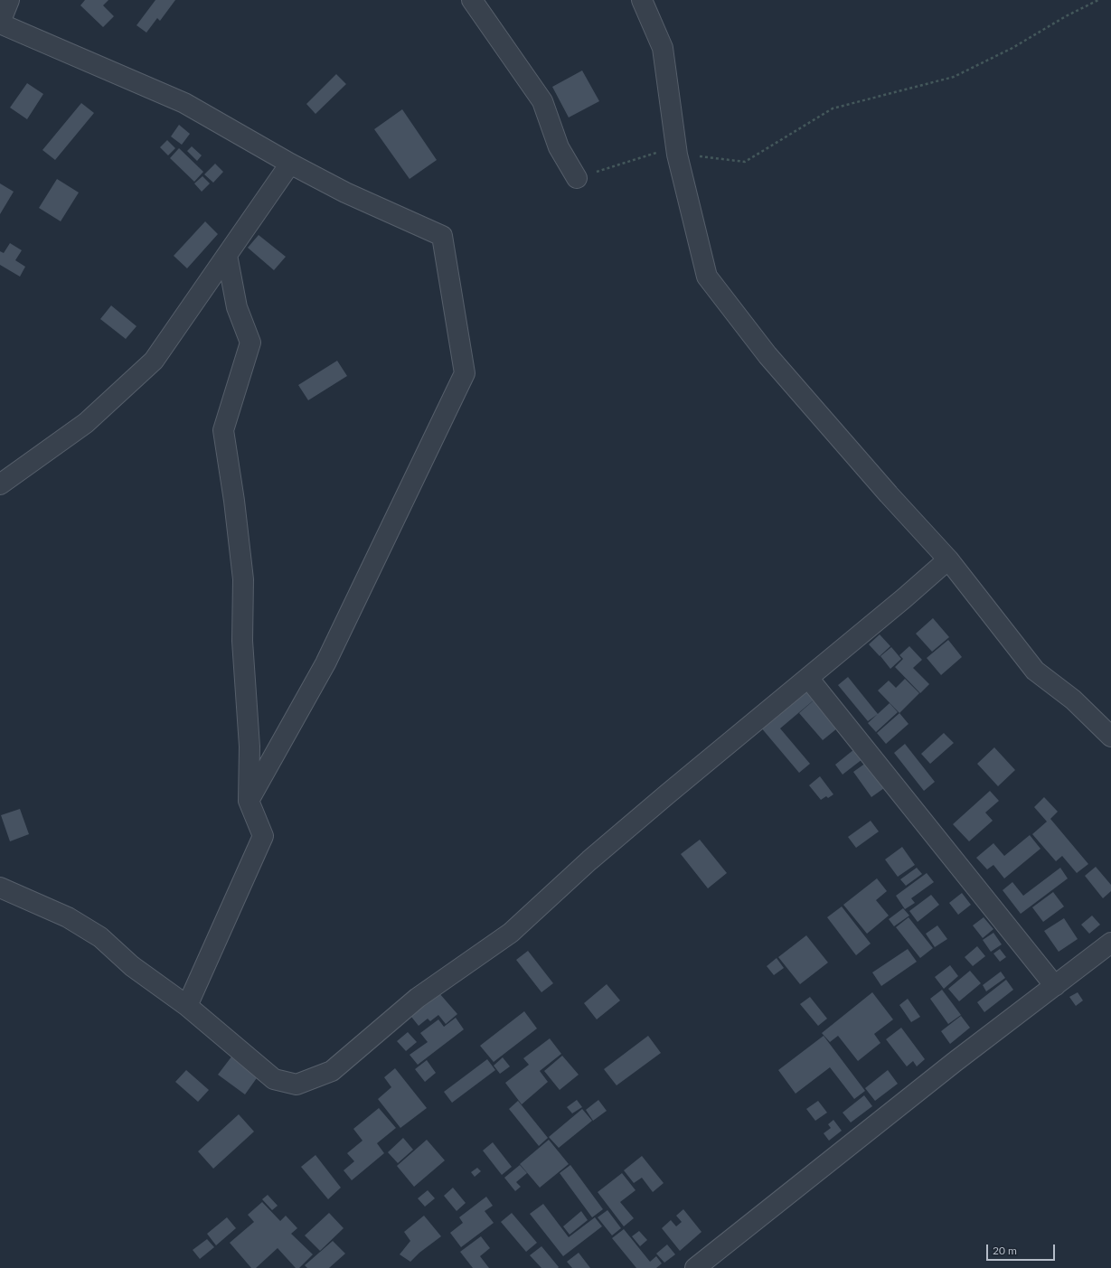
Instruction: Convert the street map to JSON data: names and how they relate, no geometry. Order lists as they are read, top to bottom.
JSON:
{
  "scale_bar": "20 m"
}
